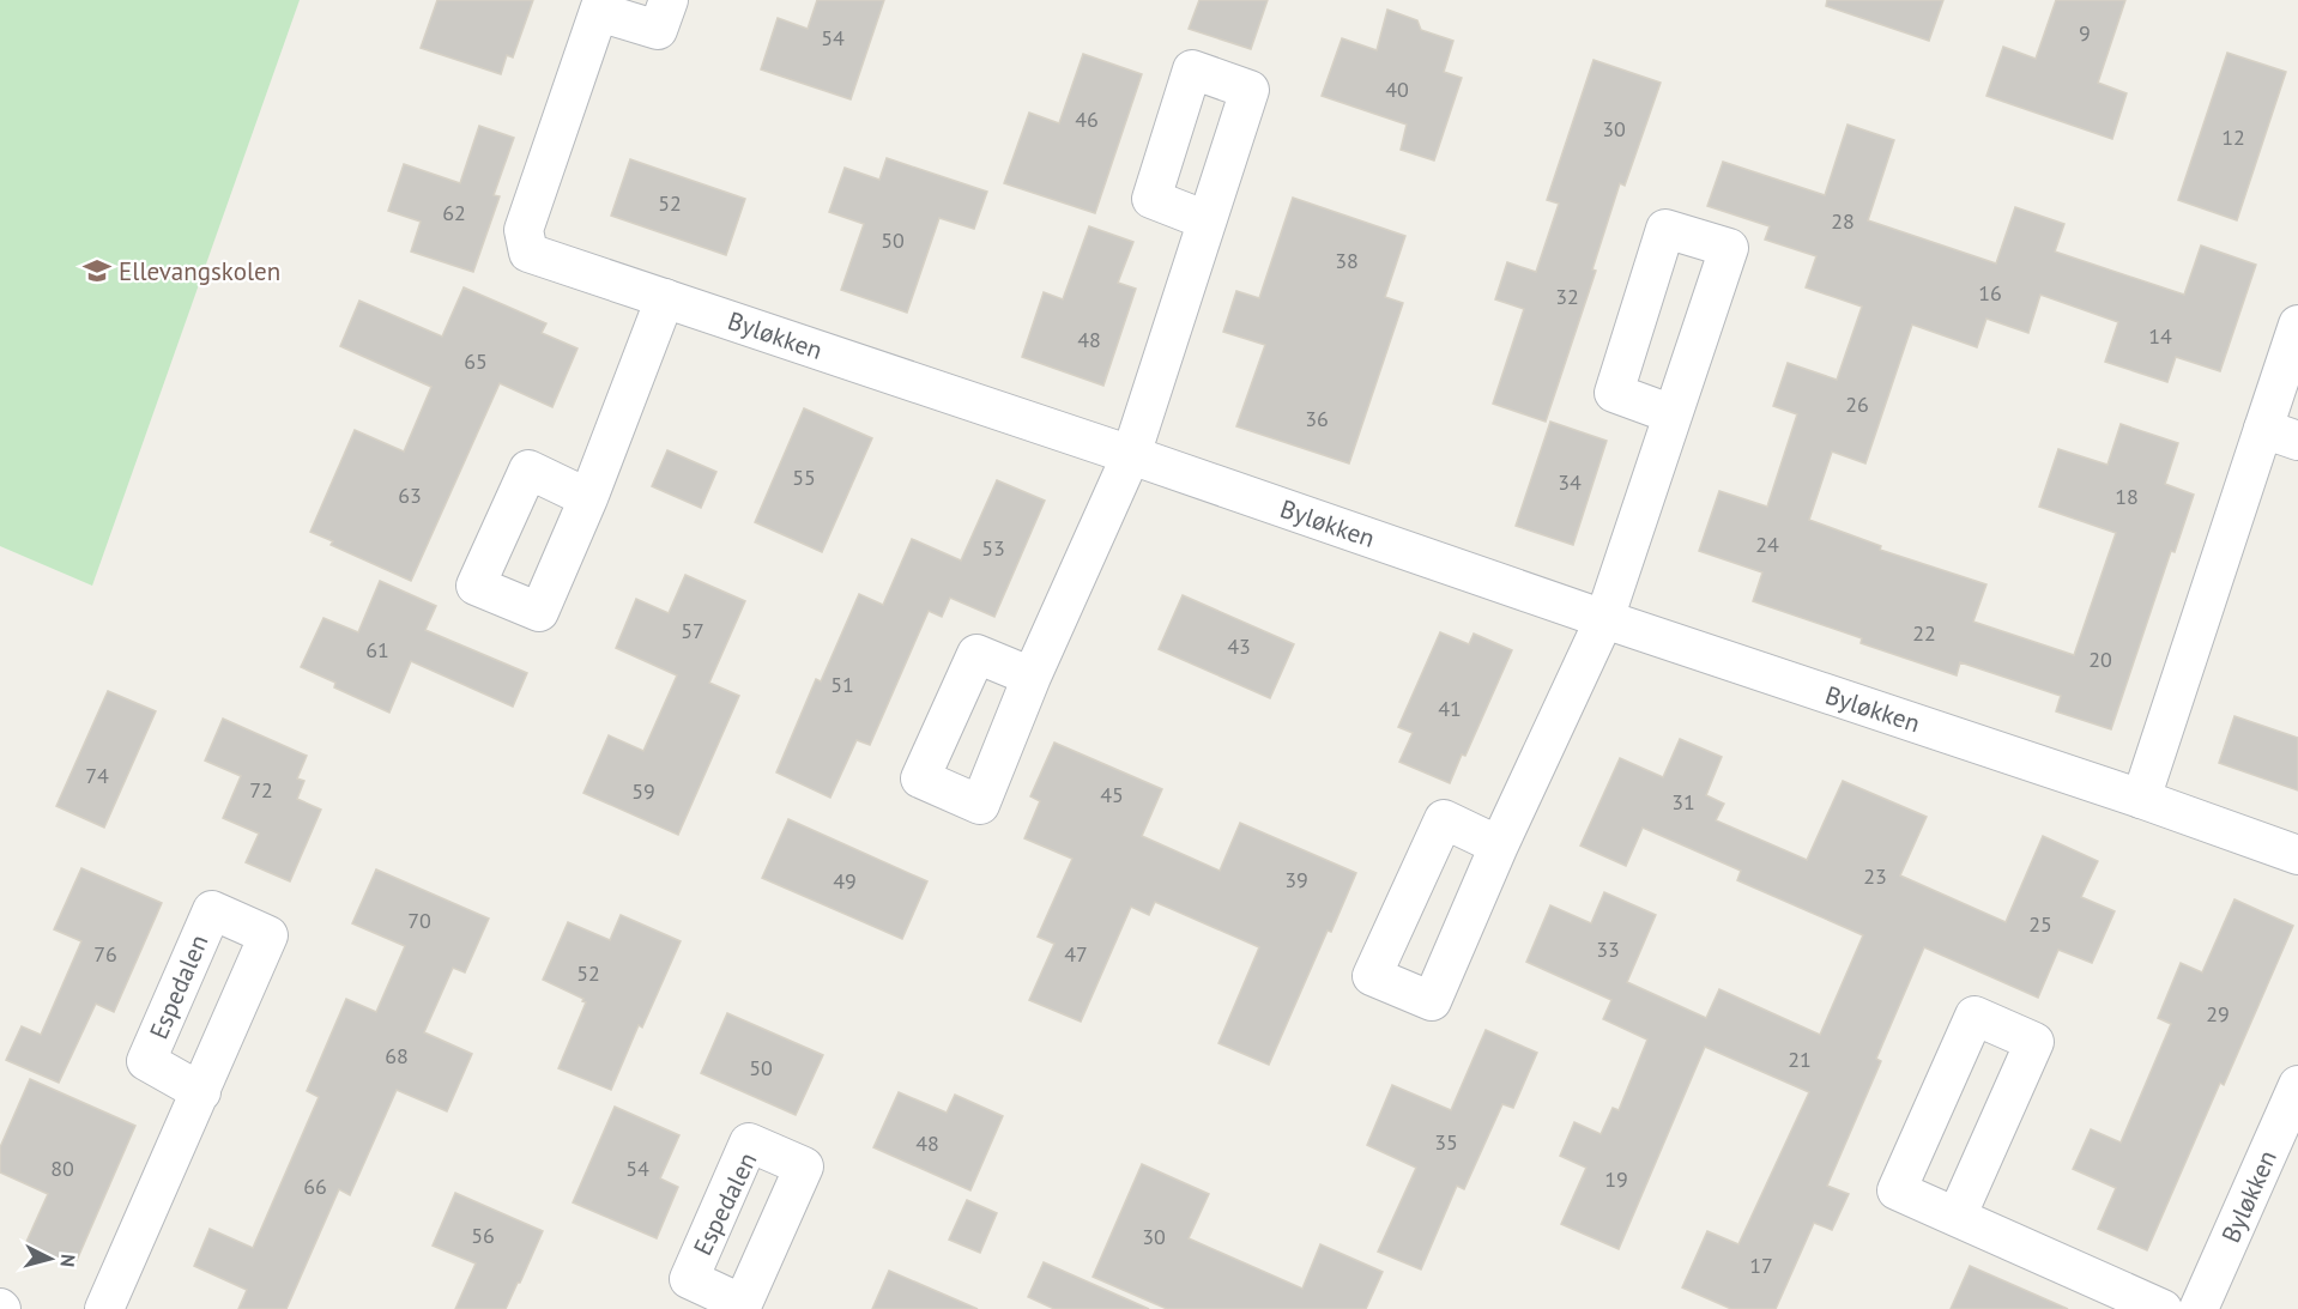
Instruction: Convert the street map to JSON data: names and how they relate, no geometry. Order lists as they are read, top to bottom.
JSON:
{
  "streets": {
    "street": ["Byløkken"]
  },
  "places": {
    "school or university": ["Ellevangskolen"]
  },
  "house_numbers": [
    "9",
    "54",
    "40",
    "46",
    "30",
    "12",
    "52",
    "62",
    "28",
    "50",
    "38",
    "16",
    "32",
    "14",
    "48",
    "65",
    "26",
    "36",
    "55",
    "34",
    "63",
    "18",
    "24",
    "53",
    "57",
    "22",
    "43",
    "61",
    "20",
    "51",
    "41",
    "74",
    "72",
    "59",
    "45",
    "31",
    "23",
    "39",
    "49",
    "70",
    "25",
    "33",
    "76",
    "47",
    "52",
    "29",
    "68",
    "21",
    "50",
    "35",
    "48",
    "80",
    "54",
    "19",
    "66",
    "56",
    "30",
    "17"
  ],
  "north": "right"
}
